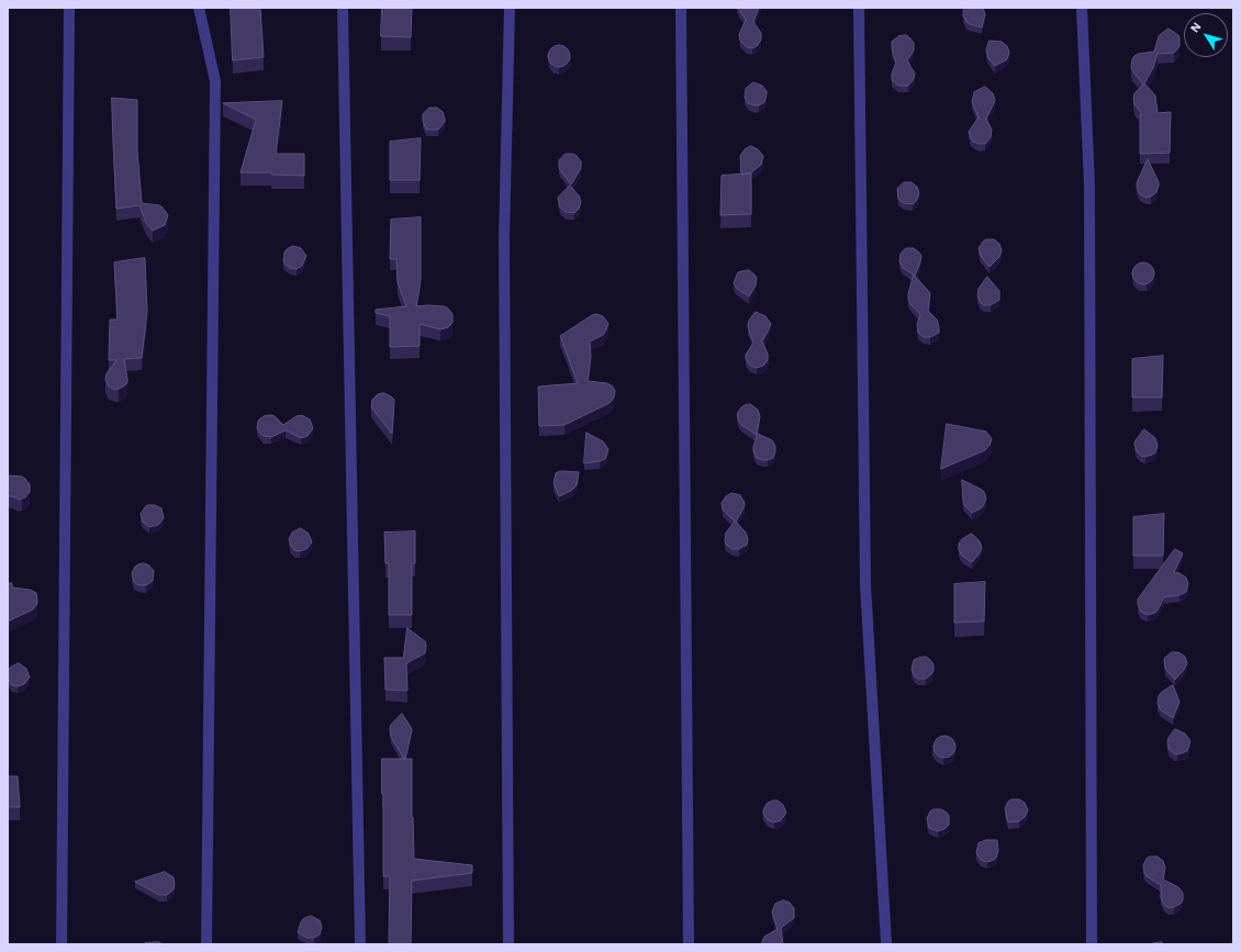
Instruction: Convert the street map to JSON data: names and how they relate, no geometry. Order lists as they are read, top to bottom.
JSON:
{
  "north": "top left"
}
